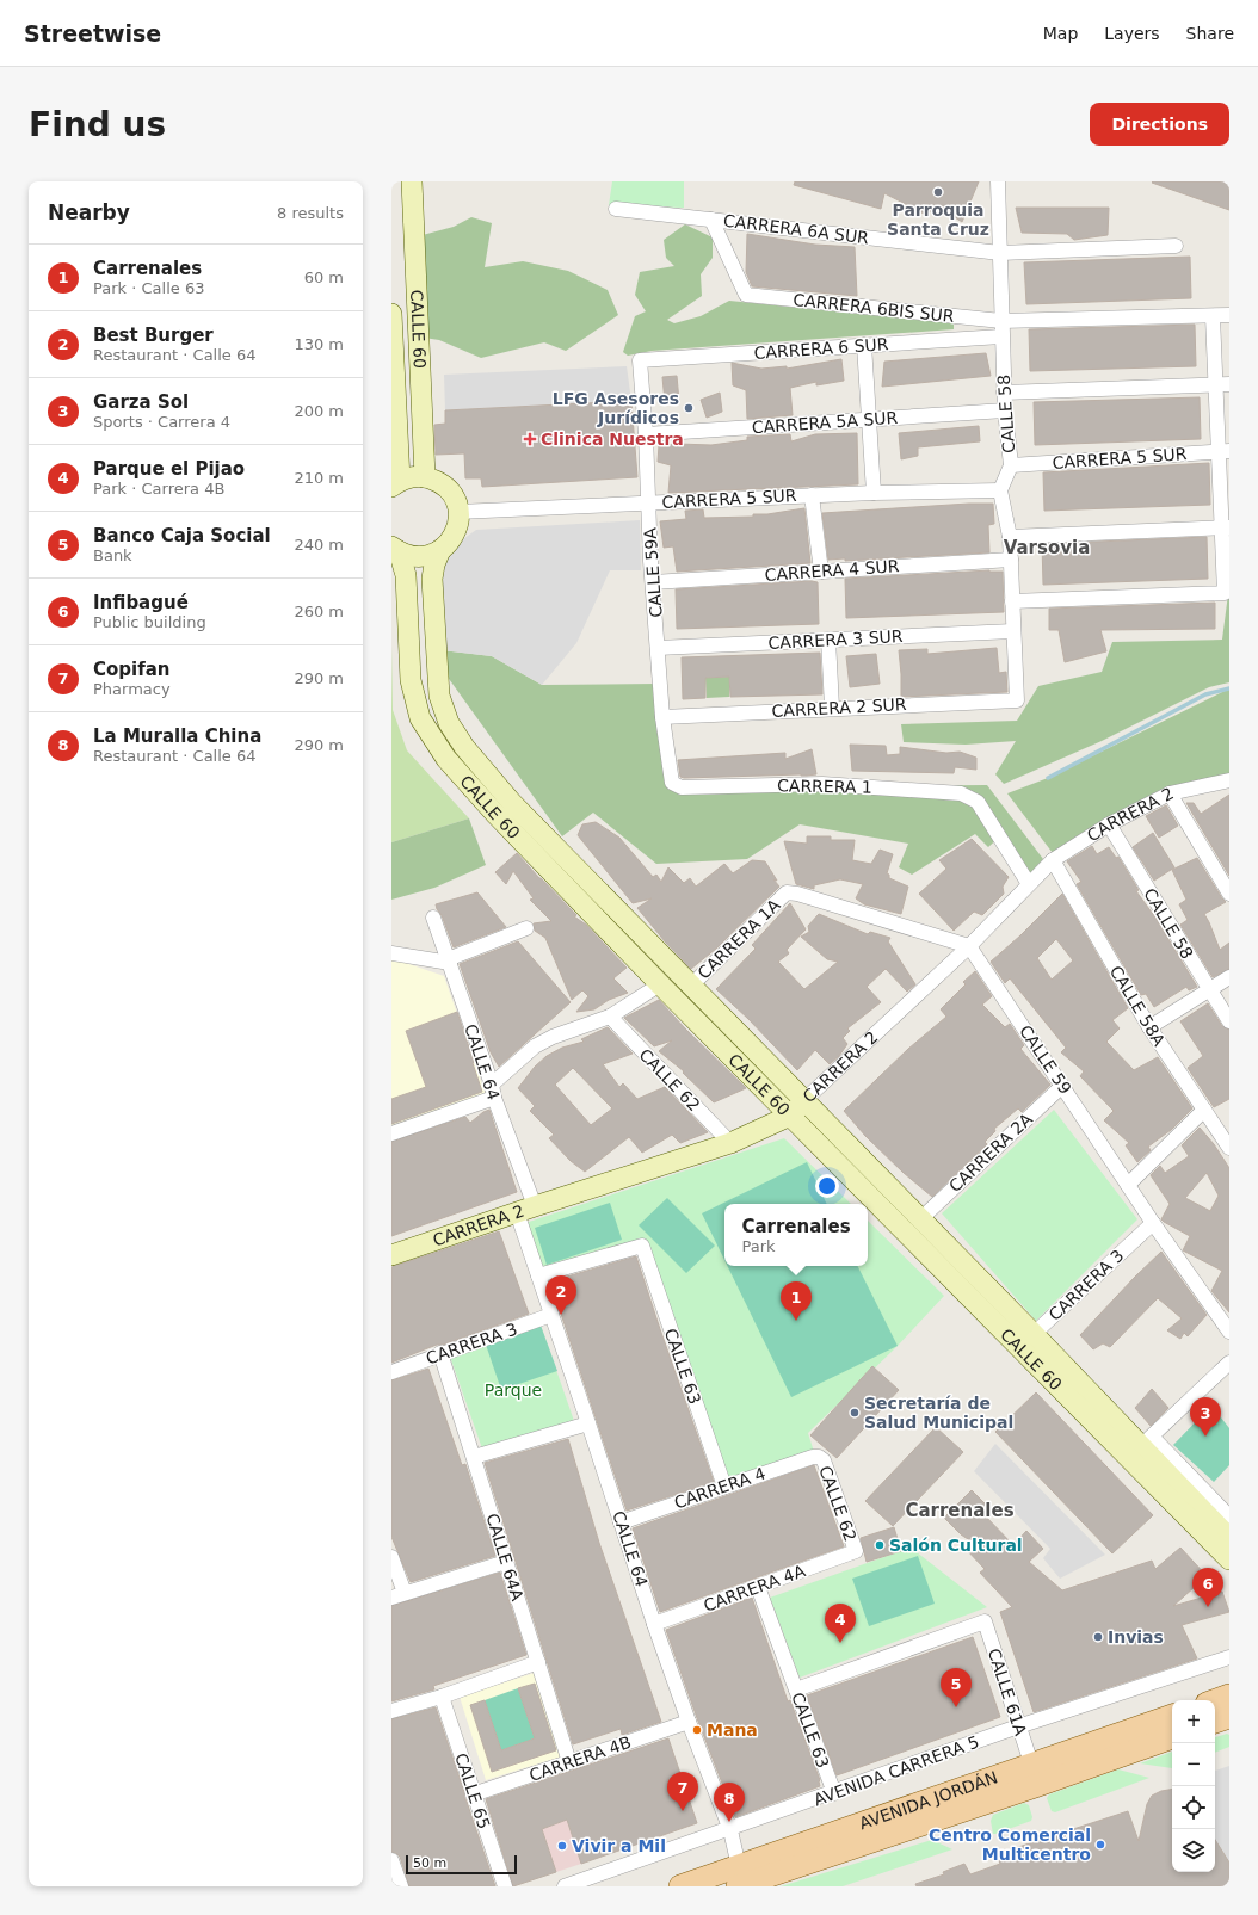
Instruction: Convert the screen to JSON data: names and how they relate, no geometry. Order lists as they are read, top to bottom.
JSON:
{
  "streets": {
    "main road": ["CALLE 60", "CARRERA 2", "AVENIDA JORDÁN"],
    "street": [
      "CARRERA 6A SUR",
      "CARRERA 6BIS SUR",
      "CARRERA 6 SUR",
      "CALLE 58",
      "CARRERA 5A SUR",
      "CARRERA 5 SUR",
      "CARRERA 4 SUR",
      "CALLE 59A",
      "CARRERA 3 SUR",
      "CARRERA 2 SUR",
      "CARRERA 1",
      "CARRERA 1A",
      "CALLE 58A",
      "CALLE 59",
      "CALLE 64",
      "CALLE 62",
      "CARRERA 2A",
      "CARRERA 3",
      "CALLE 63",
      "CARRERA 4",
      "CALLE 64A",
      "CARRERA 4A",
      "CALLE 61A",
      "CARRERA 4B",
      "AVENIDA CARRERA 5",
      "CALLE 65"
    ]
  },
  "crossings": [
    ["CARRERA 6A SUR", "CARRERA 6BIS SUR"],
    ["CARRERA 6A SUR", "CALLE 58"],
    ["CARRERA 6BIS SUR", "CALLE 58"],
    ["CALLE 60", "CARRERA 2"],
    ["CALLE 60", "CARRERA 1A"],
    ["CALLE 60", "CARRERA 2A"],
    ["CALLE 60", "CARRERA 3"],
    ["CARRERA 6 SUR", "CALLE 58"],
    ["CARRERA 6 SUR", "CALLE 59A"],
    ["CALLE 58", "CARRERA 5A SUR"],
    ["CALLE 58", "CARRERA 5 SUR"],
    ["CALLE 58", "CARRERA 2"],
    ["CARRERA 5A SUR", "CALLE 59A"],
    ["CARRERA 5 SUR", "CALLE 59A"],
    ["CARRERA 4 SUR", "CALLE 59A"],
    ["CALLE 59A", "CARRERA 3 SUR"],
    ["CALLE 59A", "CARRERA 2 SUR"],
    ["CALLE 59A", "CARRERA 1"],
    ["CARRERA 3 SUR", "CARRERA 2 SUR"],
    ["CARRERA 1", "CARRERA 2"],
    ["CARRERA 2", "CARRERA 1A"],
    ["CARRERA 2", "CALLE 58A"],
    ["CARRERA 2", "CALLE 59"],
    ["CARRERA 2", "CALLE 64"],
    ["CARRERA 2", "CALLE 62"],
    ["CARRERA 1A", "CALLE 59"],
    ["CALLE 59", "CARRERA 2A"],
    ["CALLE 59", "CARRERA 3"],
    ["CALLE 64", "CARRERA 3"],
    ["CALLE 64", "CALLE 63"],
    ["CALLE 64", "CARRERA 4"],
    ["CALLE 64", "CARRERA 4A"],
    ["CALLE 64", "CARRERA 4B"],
    ["CALLE 64", "AVENIDA CARRERA 5"],
    ["CALLE 64", "AVENIDA JORDÁN"],
    ["CALLE 62", "CARRERA 4"],
    ["CALLE 62", "CARRERA 4A"],
    ["CARRERA 3", "CALLE 64A"],
    ["CALLE 63", "CARRERA 4"],
    ["CALLE 63", "CARRERA 4A"],
    ["CALLE 63", "CALLE 61A"],
    ["CALLE 63", "AVENIDA CARRERA 5"],
    ["CALLE 64A", "CARRERA 4B"],
    ["CALLE 61A", "AVENIDA CARRERA 5"],
    ["CALLE 61A", "AVENIDA JORDÁN"],
    ["CARRERA 4B", "CALLE 65"]
  ],
  "districts": ["Varsovia", "Carrenales"],
  "parks": ["Parque"],
  "places": {
    "other": [
      "Parroquia Santa Cruz",
      "LFG Asesores Jurídicos",
      "Secretaría de Salud Municipal",
      "Salón Cultural",
      "Invias",
      "Mana",
      "Centro Comercial Multicentro",
      "Vivir a Mil"
    ],
    "health": ["Clinica Nuestra"]
  },
  "scale_bar": "50 m",
  "page": {
    "header": "Streetwise",
    "nav": ["Map", "Layers", "Share"],
    "buttons": "Directions",
    "title": "Find us",
    "heading": ["Nearby", "8 results"],
    "list": [
      {
        "mark": "1",
        "name": "Carrenales",
        "note": "Park · Calle 63",
        "value": "60 m"
      },
      {
        "mark": "2",
        "name": "Best Burger",
        "note": "Restaurant · Calle 64",
        "value": "130 m"
      },
      {
        "mark": "3",
        "name": "Garza Sol",
        "note": "Sports · Carrera 4",
        "value": "200 m"
      },
      {
        "mark": "4",
        "name": "Parque el Pijao",
        "note": "Park · Carrera 4B",
        "value": "210 m"
      },
      {
        "mark": "5",
        "name": "Banco Caja Social",
        "note": "Bank",
        "value": "240 m"
      },
      {
        "mark": "6",
        "name": "Infibagué",
        "note": "Public building",
        "value": "260 m"
      },
      {
        "mark": "7",
        "name": "Copifan",
        "note": "Pharmacy",
        "value": "290 m"
      },
      {
        "mark": "8",
        "name": "La Muralla China",
        "note": "Restaurant · Calle 64",
        "value": "290 m"
      }
    ],
    "popup": ["Carrenales", "Park"],
    "pins": [
      "2",
      "1",
      "3",
      "6",
      "4",
      "5",
      "7",
      "8"
    ],
    "map_buttons": ["+", "−"],
    "scale": "50 m"
  }
}
